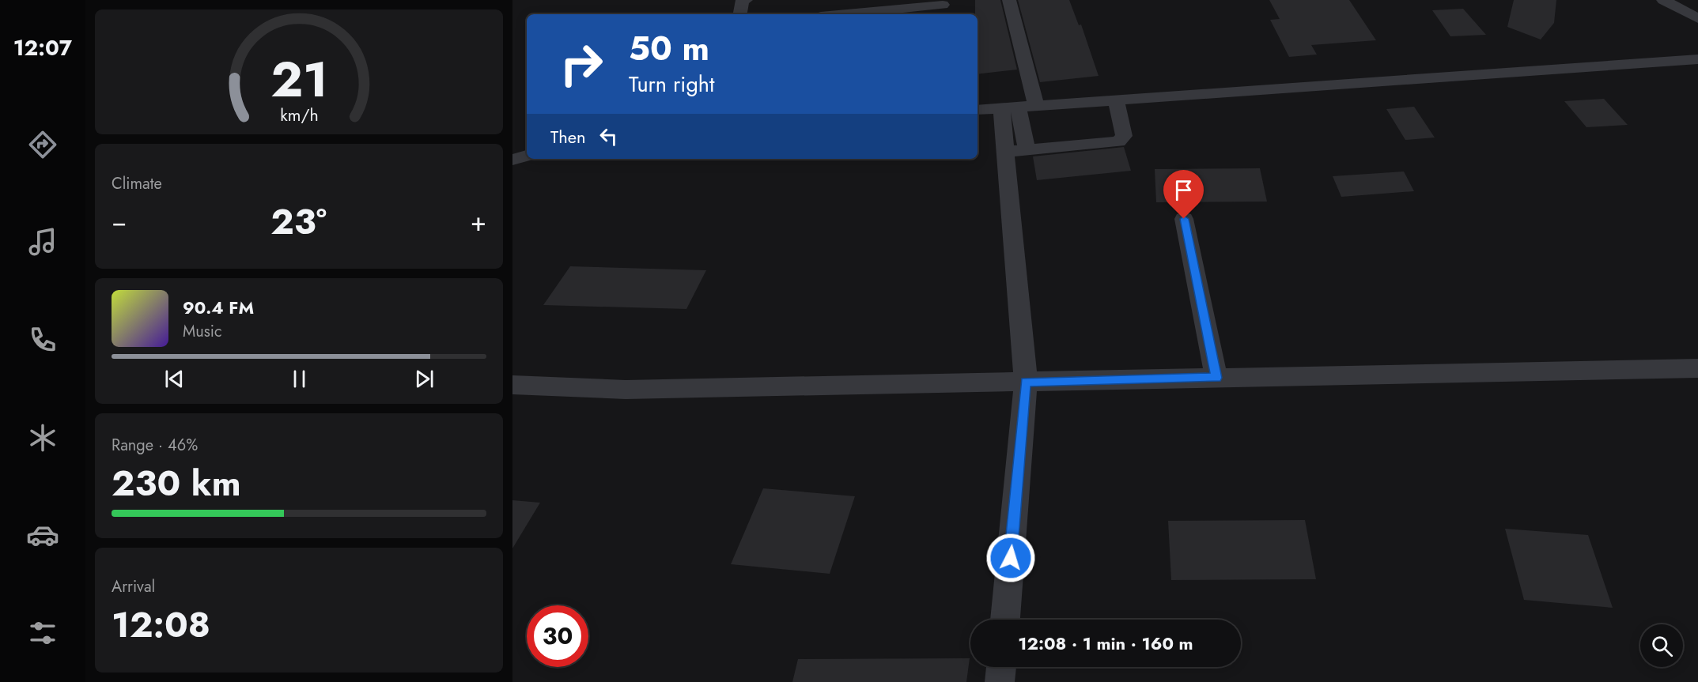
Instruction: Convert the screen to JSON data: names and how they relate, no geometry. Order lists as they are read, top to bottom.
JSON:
{
  "page": {
    "tabs": "12:07",
    "turn": ["50 m", "Turn right"],
    "then": "Then",
    "tile": [
      "Climate",
      ["Range · 46%", "230 km"],
      ["Arrival", "12:08"]
    ],
    "heat": ["−", "23°", "+"],
    "song": ["90.4 FM", "Music"],
    "limit": "30",
    "trip": "12:08 · 1 min · 160 m",
    "gauge": ["21", "km/h"]
  }
}
